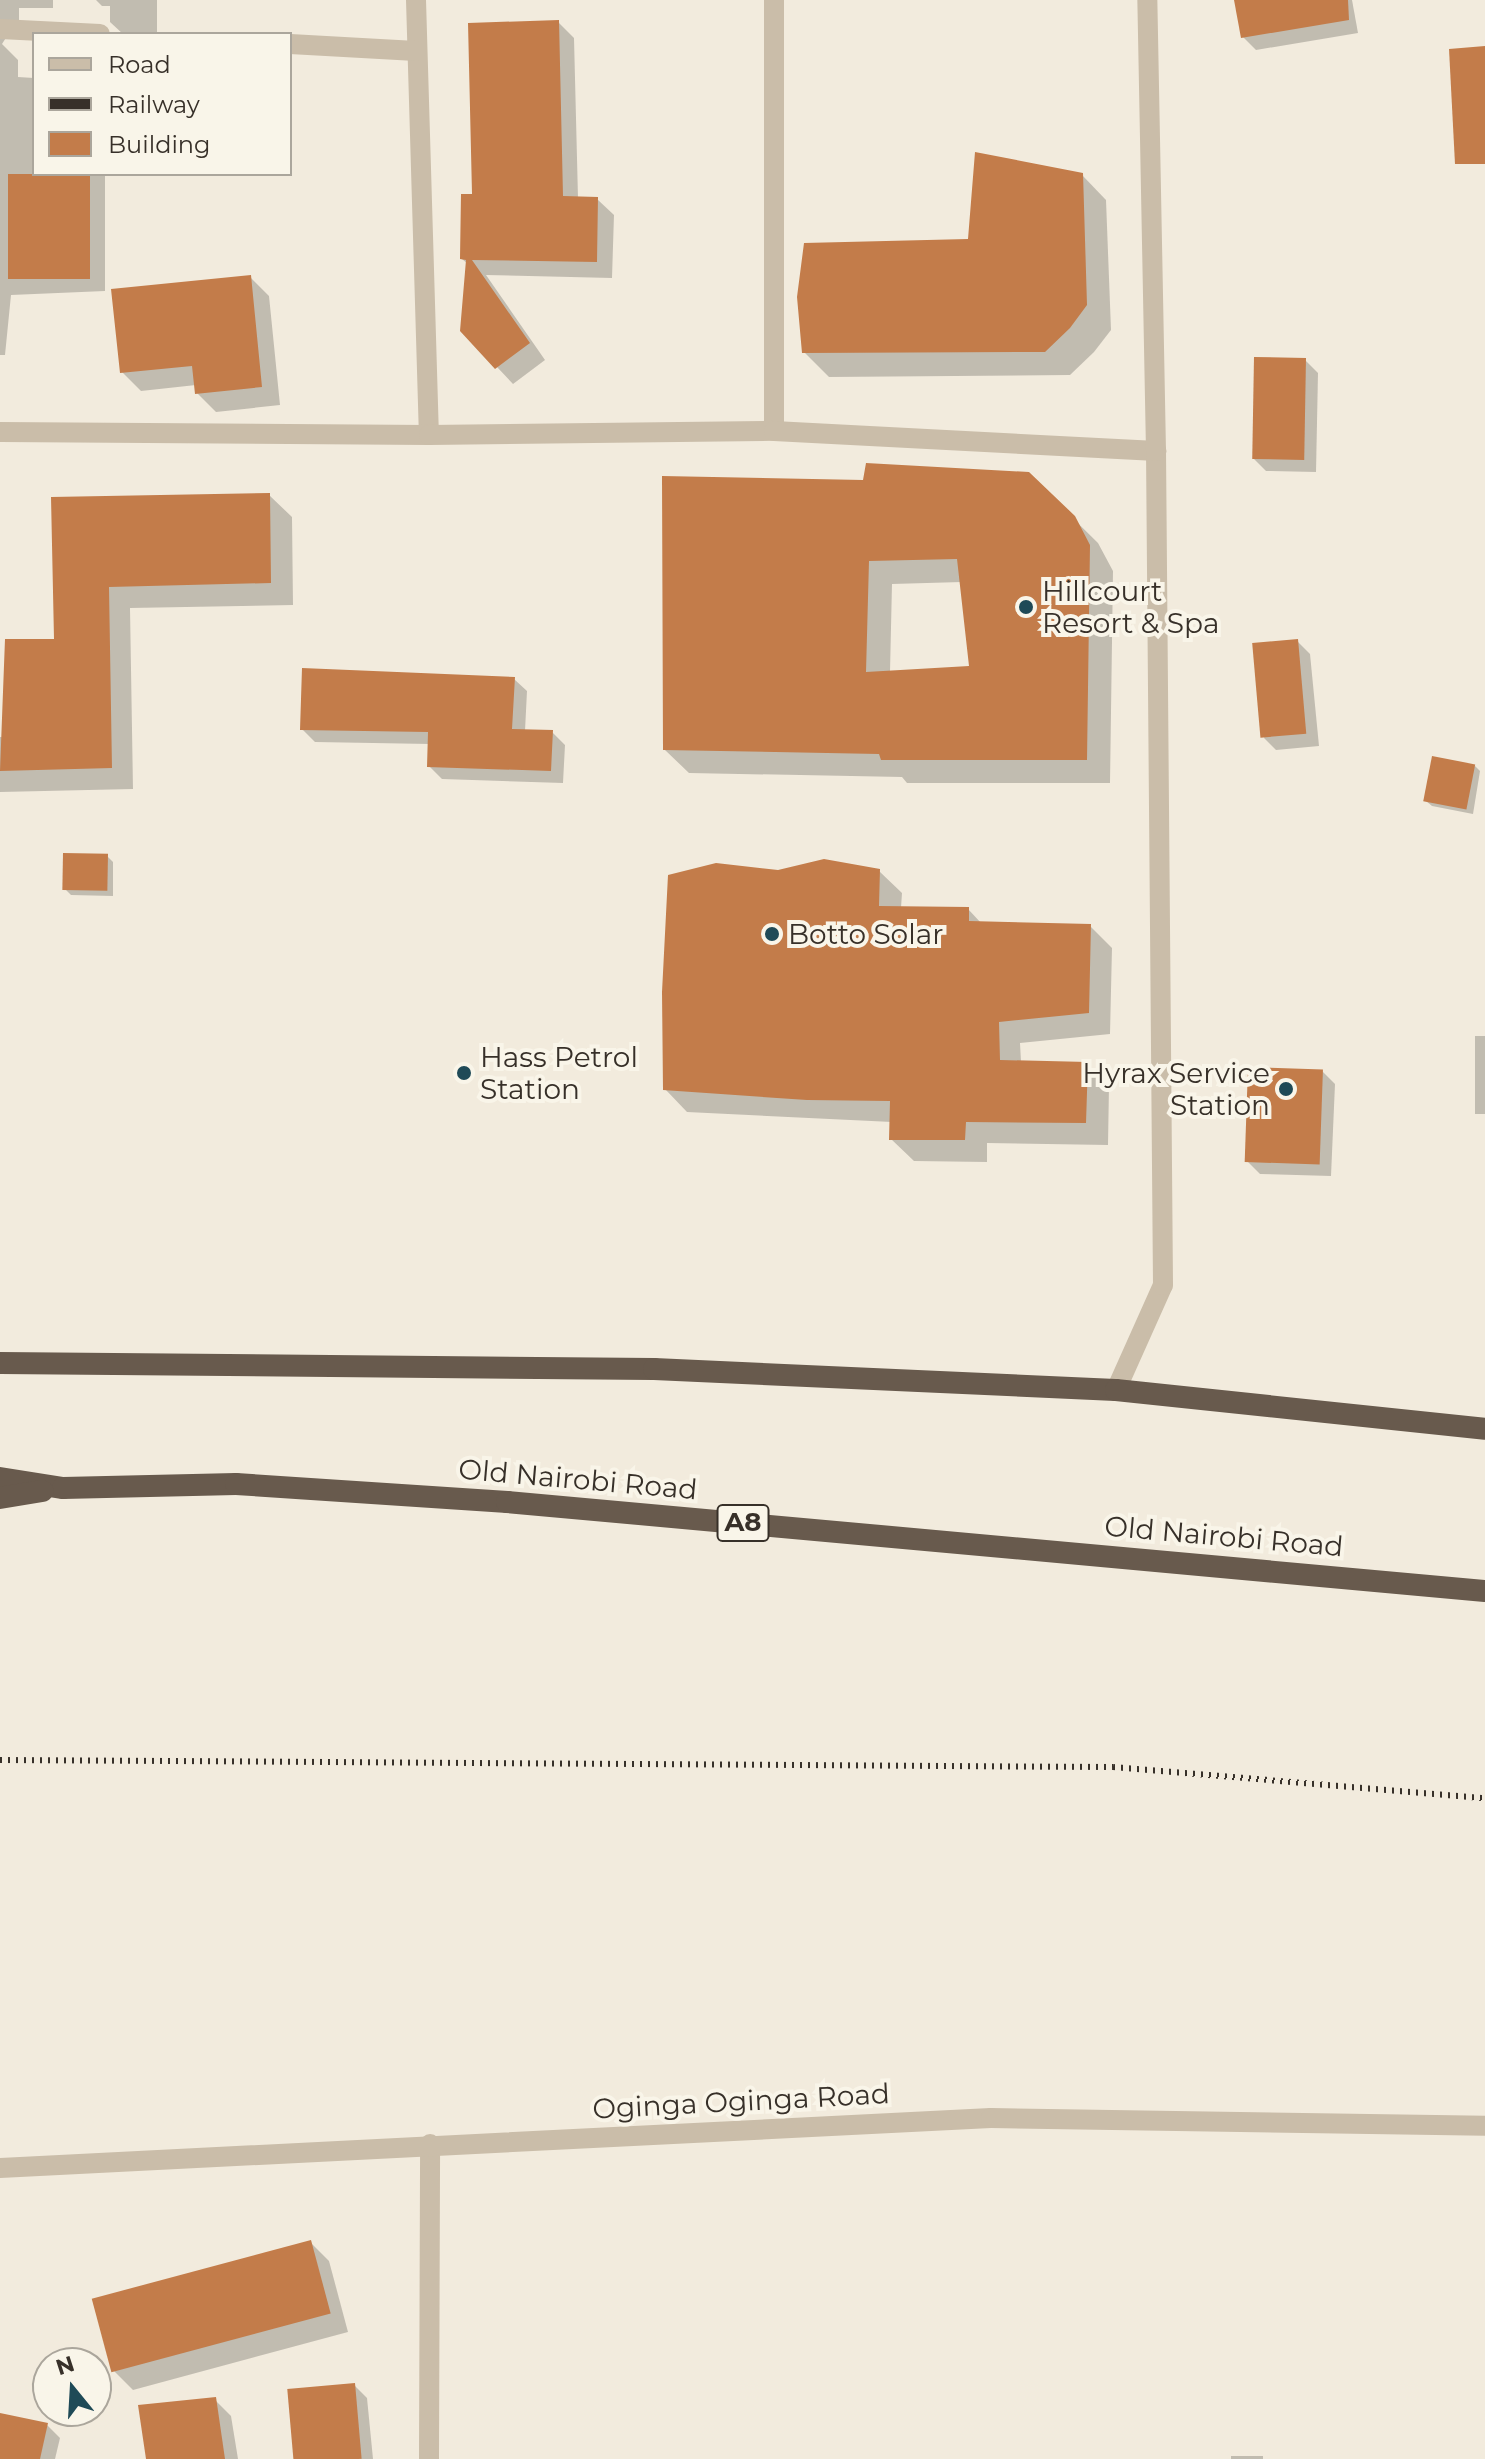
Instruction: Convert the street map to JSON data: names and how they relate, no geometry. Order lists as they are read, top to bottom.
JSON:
{
  "streets": {
    "highway": ["Old Nairobi Road", "A8"],
    "street": ["Oginga Oginga Road"]
  },
  "places": [
    "Hillcourt Resort & Spa",
    "Botto Solar",
    "Hass Petrol Station",
    "Hyrax Service Station"
  ],
  "legend": ["Road", "Railway", "Building"],
  "north": "top"
}
